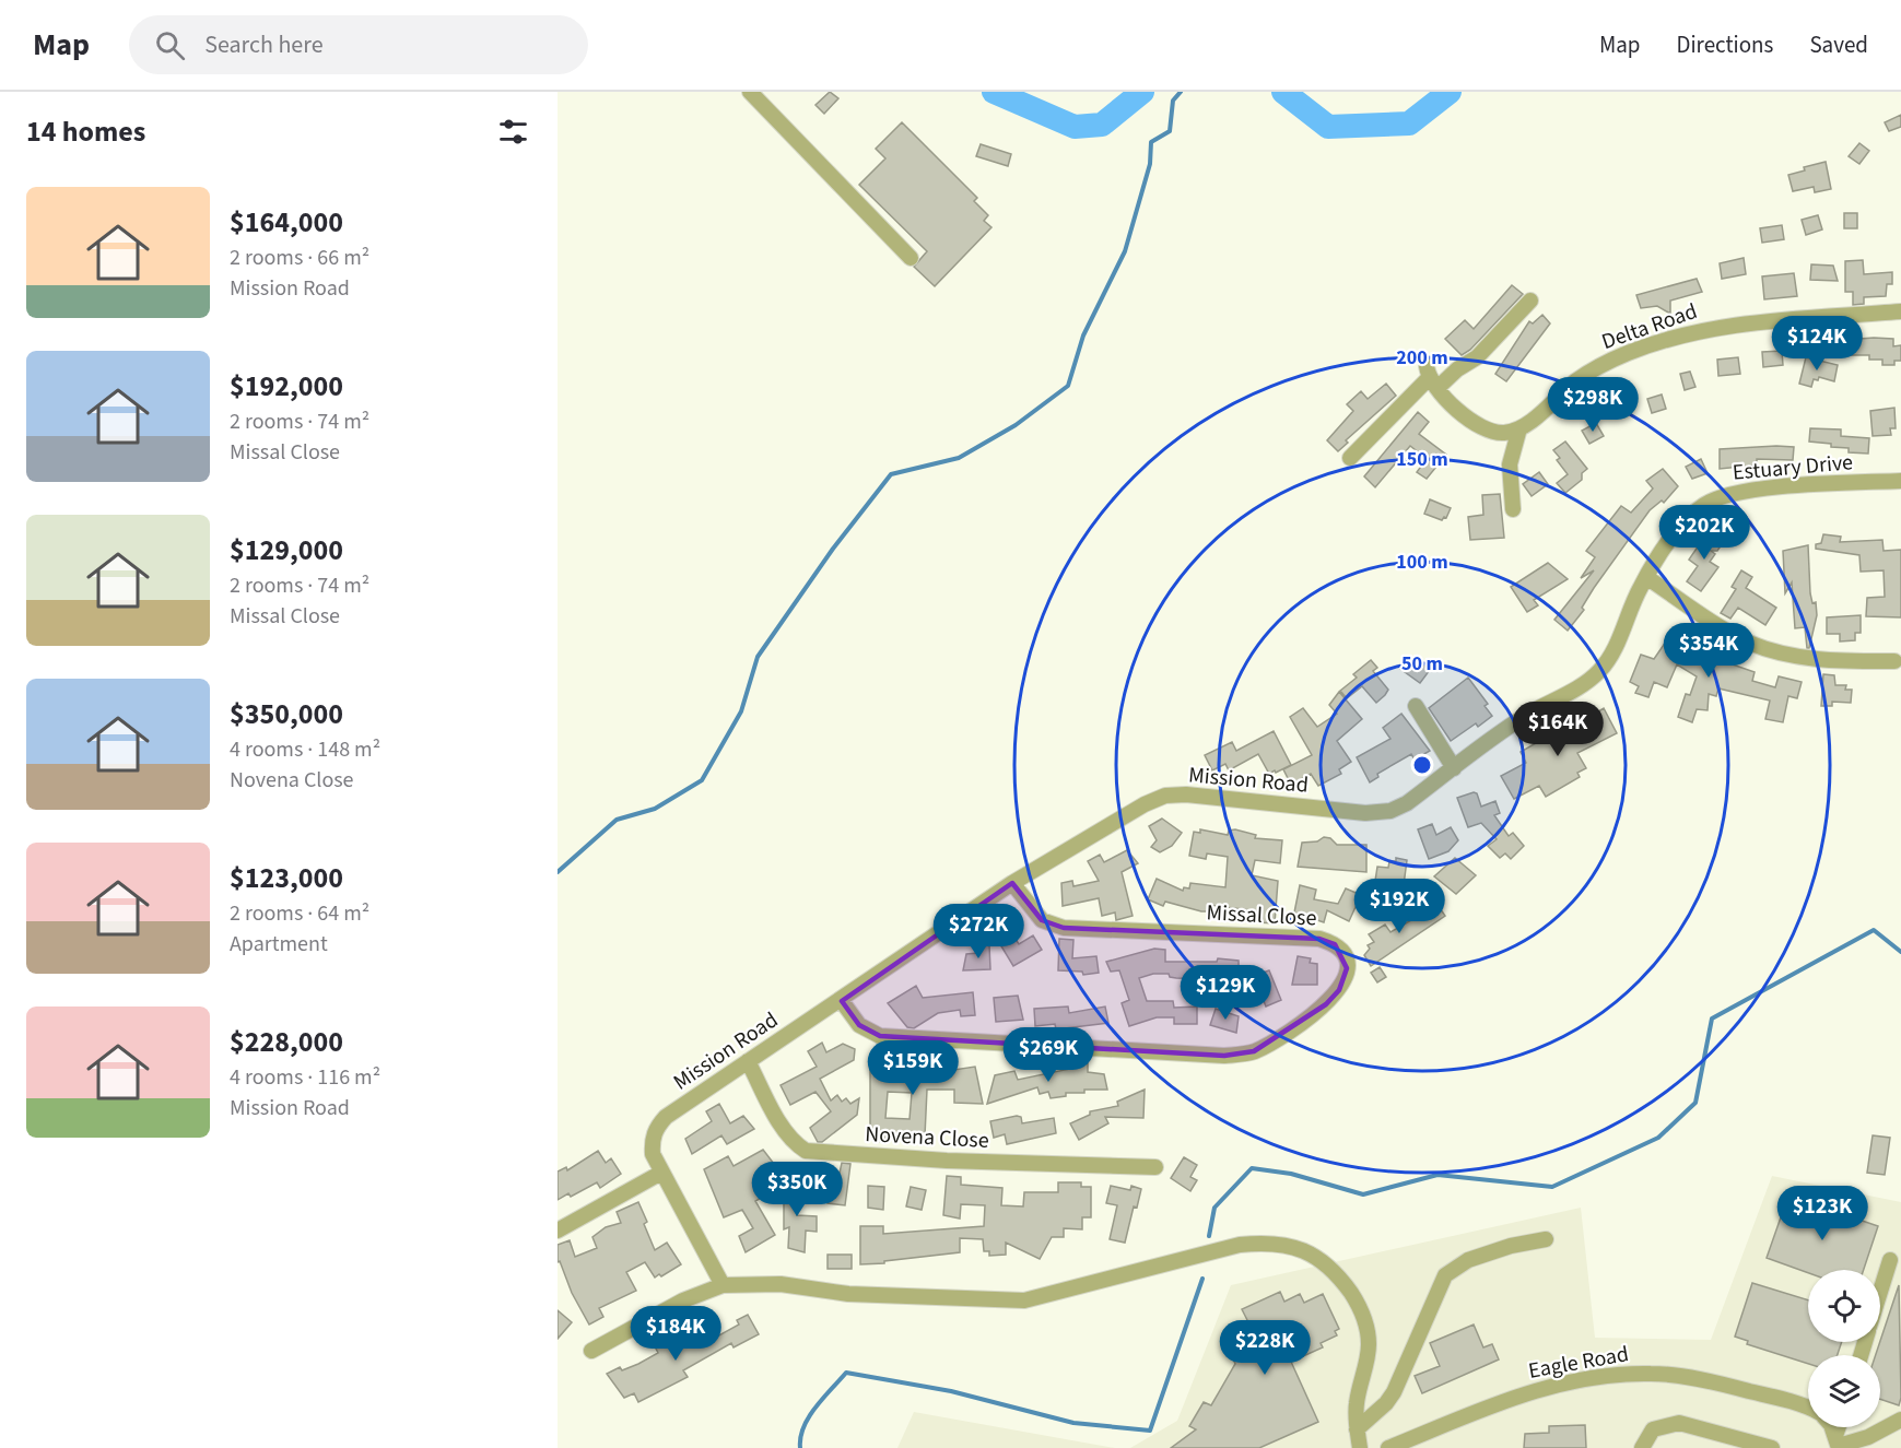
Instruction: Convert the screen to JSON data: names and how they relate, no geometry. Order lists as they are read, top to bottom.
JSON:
{
  "streets": {
    "street": [
      "Delta Road",
      "Estuary Drive",
      "Mission Road",
      "Missal Close",
      "Novena Close",
      "Eagle Road"
    ]
  },
  "crossings": [
    ["Estuary Drive", "Mission Road"],
    ["Mission Road", "Missal Close"],
    ["Mission Road", "Novena Close"]
  ],
  "page": {
    "header": "Map",
    "search": "Search here",
    "nav": ["Map", "Directions", "Saved"],
    "heading": "14 homes",
    "list": [
      {
        "name": "$164,000",
        "note": "2 rooms · 66 m² · Mission Road"
      },
      {
        "name": "$192,000",
        "note": "2 rooms · 74 m² · Missal Close"
      },
      {
        "name": "$129,000",
        "note": "2 rooms · 74 m² · Missal Close"
      },
      {
        "name": "$350,000",
        "note": "4 rooms · 148 m² · Novena Close"
      },
      {
        "name": "$123,000",
        "note": "2 rooms · 64 m² · Apartment"
      },
      {
        "name": "$228,000",
        "note": "4 rooms · 116 m² · Mission Road"
      }
    ],
    "price": [
      "$124K",
      "$298K",
      "$202K",
      "$354K",
      "$164K",
      "$192K",
      "$272K",
      "$129K",
      "$269K",
      "$159K",
      "$350K",
      "$123K",
      "$184K",
      "$228K"
    ]
  },
  "rings": [
    "200 m",
    "150 m",
    "100 m",
    "50 m"
  ]
}
